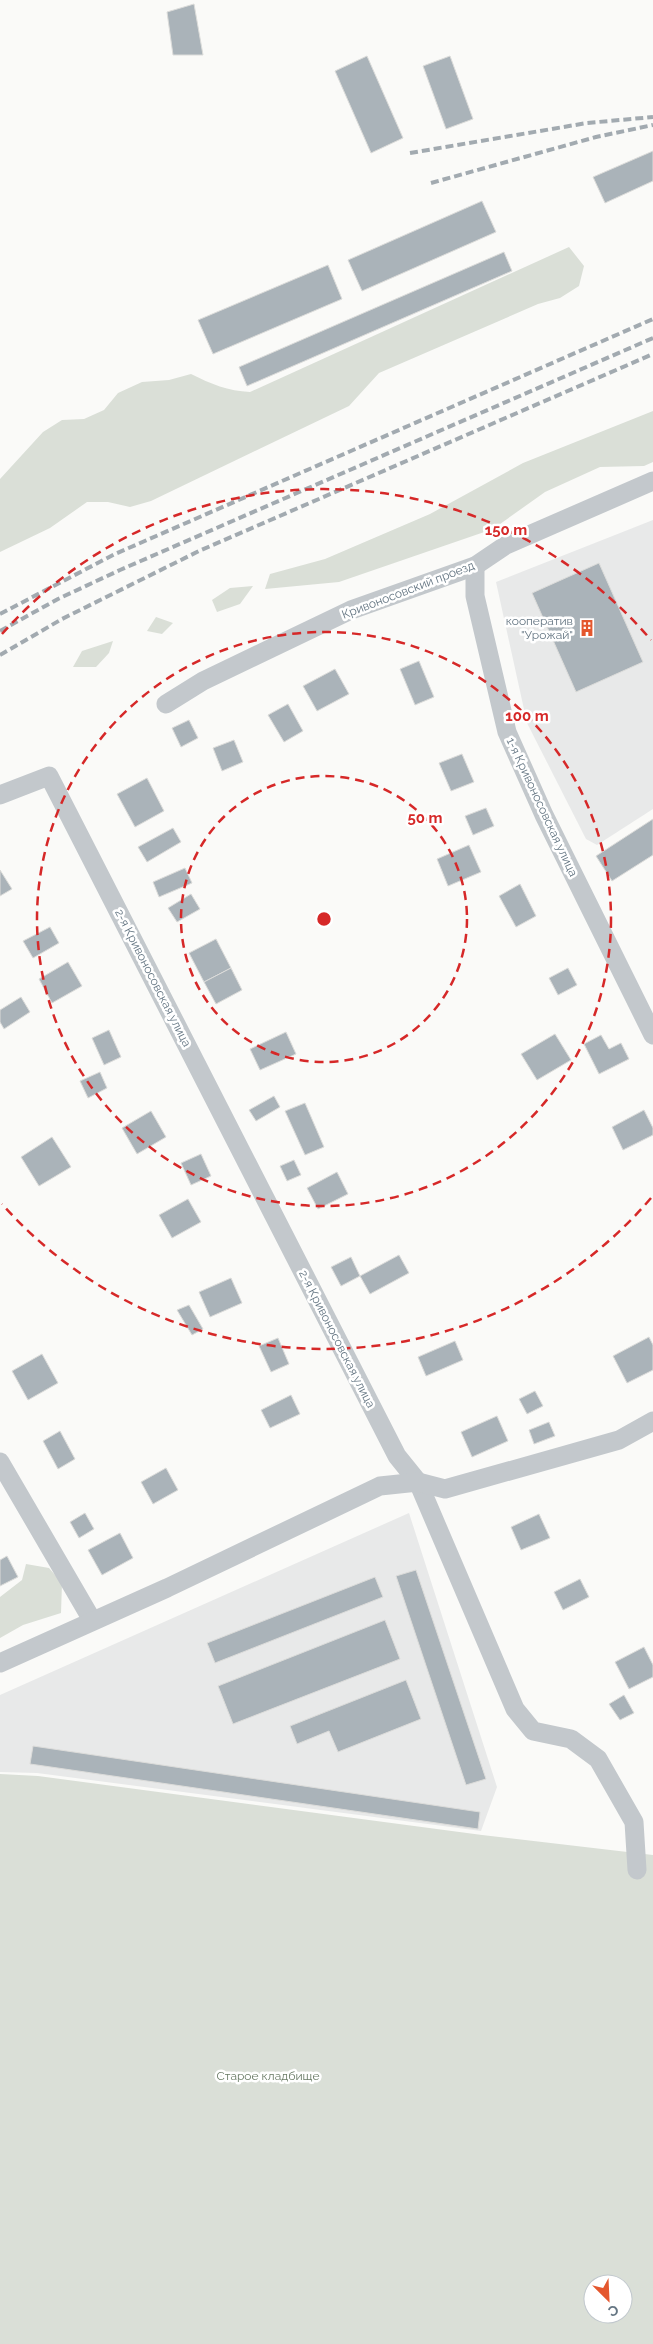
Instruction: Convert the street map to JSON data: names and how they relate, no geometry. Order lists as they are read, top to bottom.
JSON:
{
  "streets": {
    "street": ["Кривоносовский проезд", "1-я Кривоносовская улица", "2-я Кривоносовская улица"]
  },
  "crossings": [
    ["Кривоносовский проезд", "1-я Кривоносовская улица"]
  ],
  "parks": ["Старое кладбище"],
  "places": {
    "building": ["кооператив \"Урожай\""]
  },
  "north": "bottom right",
  "rings": ["150 m", "100 m", "50 m"]
}
